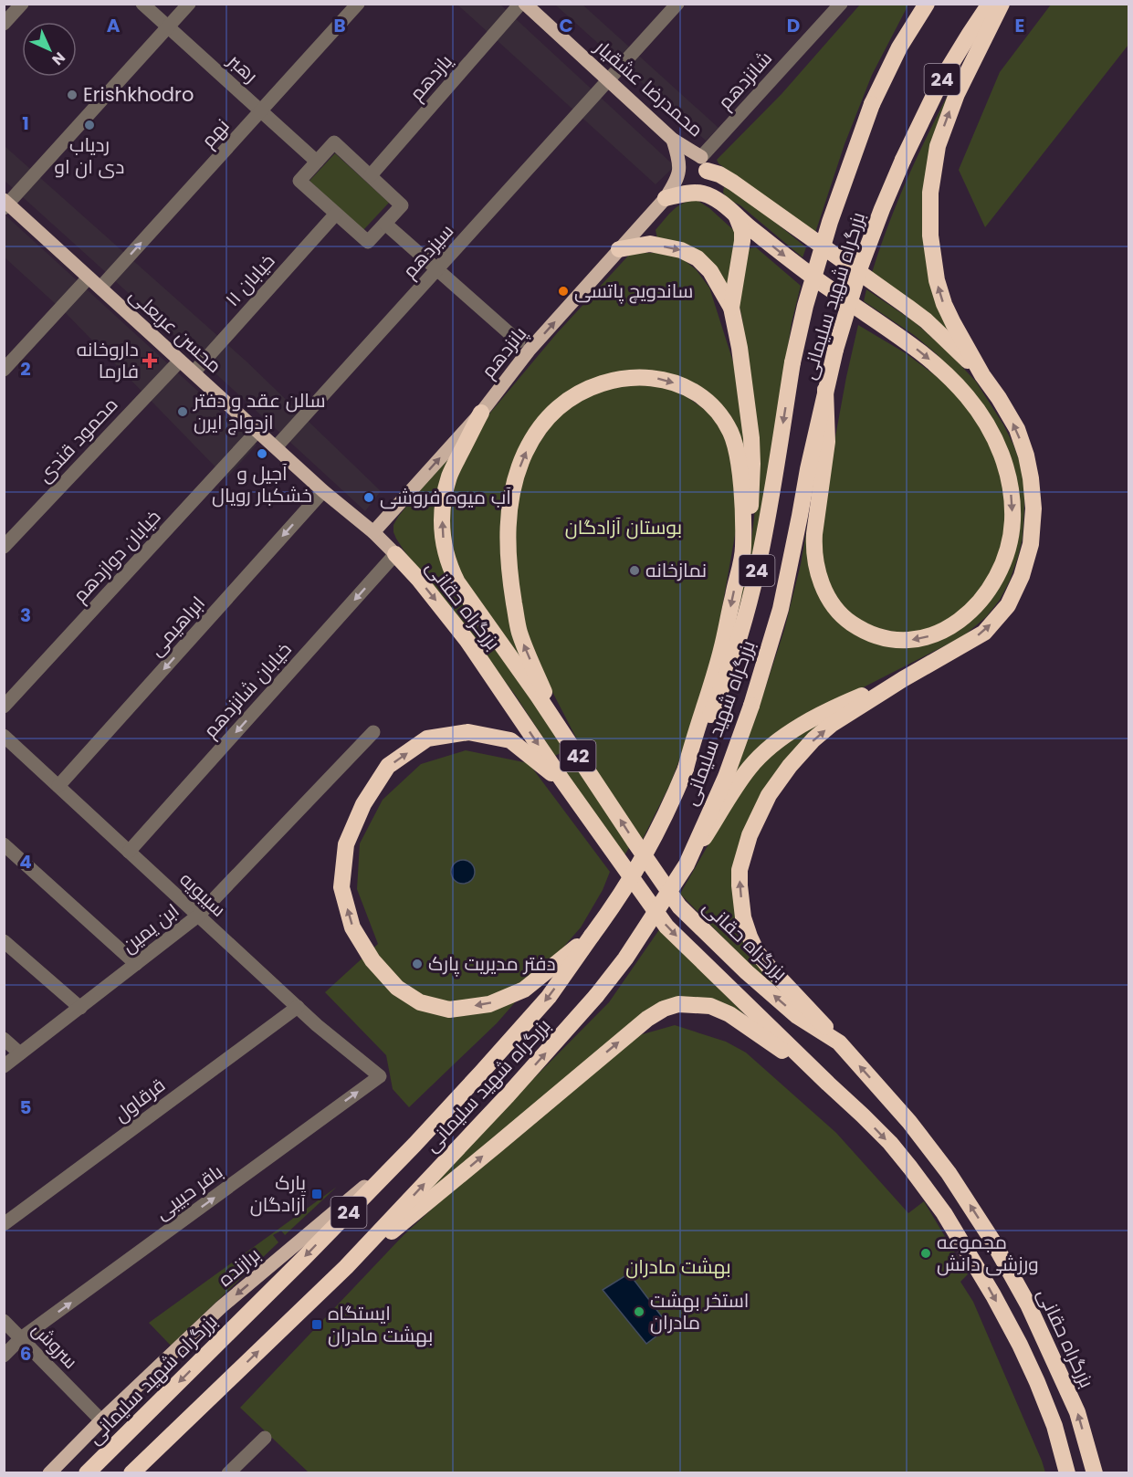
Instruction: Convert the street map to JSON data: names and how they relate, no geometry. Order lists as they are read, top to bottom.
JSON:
{
  "streets": {
    "highway": [
      "24",
      "بزرگراه شهید سلیمانی",
      "بزرگراه حقانی",
      "42"
    ],
    "main road": [
      "محمدرضا عشقیار",
      "محسن عربعلی",
      "پانزدهم",
      "برازنده"
    ],
    "street": [
      "رهبر",
      "یازدهم",
      "شانزدهم",
      "نهم",
      "سیزدهم",
      "خیابان ۱۱",
      "محمود قندی",
      "خیابان دوازدهم",
      "ابراهیمی",
      "خیابان شانزدهم",
      "سیبویه",
      "ابن یمین",
      "قرقاول",
      "باقر حبیبی",
      "سروش"
    ]
  },
  "crossings": [
    ["رهبر", "نهم"],
    ["شانزدهم", "محمدرضا عشقیار"],
    ["محمدرضا عشقیار", "سیزدهم"],
    ["محمدرضا عشقیار", "پانزدهم"],
    ["نهم", "محسن عربعلی"],
    ["سیزدهم", "محسن عربعلی"],
    ["خیابان ۱۱", "محسن عربعلی"],
    ["بزرگراه شهید سلیمانی", "برازنده"],
    ["محسن عربعلی", "پانزدهم"],
    ["محسن عربعلی", "محمود قندی"],
    ["محسن عربعلی", "خیابان دوازدهم"],
    ["محسن عربعلی", "بزرگراه حقانی"],
    ["محسن عربعلی", "ابراهیمی"],
    ["محسن عربعلی", "خیابان شانزدهم"],
    ["پانزدهم", "بزرگراه حقانی"],
    ["بزرگراه حقانی", "خیابان شانزدهم"],
    ["ابراهیمی", "سیبویه"],
    ["خیابان شانزدهم", "سیبویه"],
    ["سیبویه", "ابن یمین"],
    ["سیبویه", "قرقاول"],
    ["سیبویه", "باقر حبیبی"],
    ["باقر حبیبی", "سروش"],
    ["برازنده", "سروش"]
  ],
  "one_way": [
    "نهم",
    "پانزدهم",
    "ابراهیمی",
    "خیابان شانزدهم",
    "باقر حبیبی",
    "برازنده"
  ],
  "parks": ["بوستان آزادگان", "بهشت مادران"],
  "places": {
    "other": [
      "Erishkhodro",
      "ردیاب دی ان او",
      "ساندویچ پاتسی",
      "سالن عقد و دفتر ازدواج ایرن",
      "آجیل و خشکبار رویال",
      "آب میوه فروشی",
      "نمازخانه",
      "دفتر مدیریت پارک",
      "مجموعه ورزشی دانش",
      "استخر بهشت مادران"
    ],
    "health": ["داروخانه فارما"],
    "transit": ["پارک آزادگان", "ایستگاه بهشت مادران"]
  },
  "north": "bottom right",
  "grid": {
    "columns": [
      "A",
      "B",
      "C",
      "D",
      "E"
    ],
    "rows": [
      "1",
      "2",
      "3",
      "4",
      "5",
      "6"
    ]
  }
}
